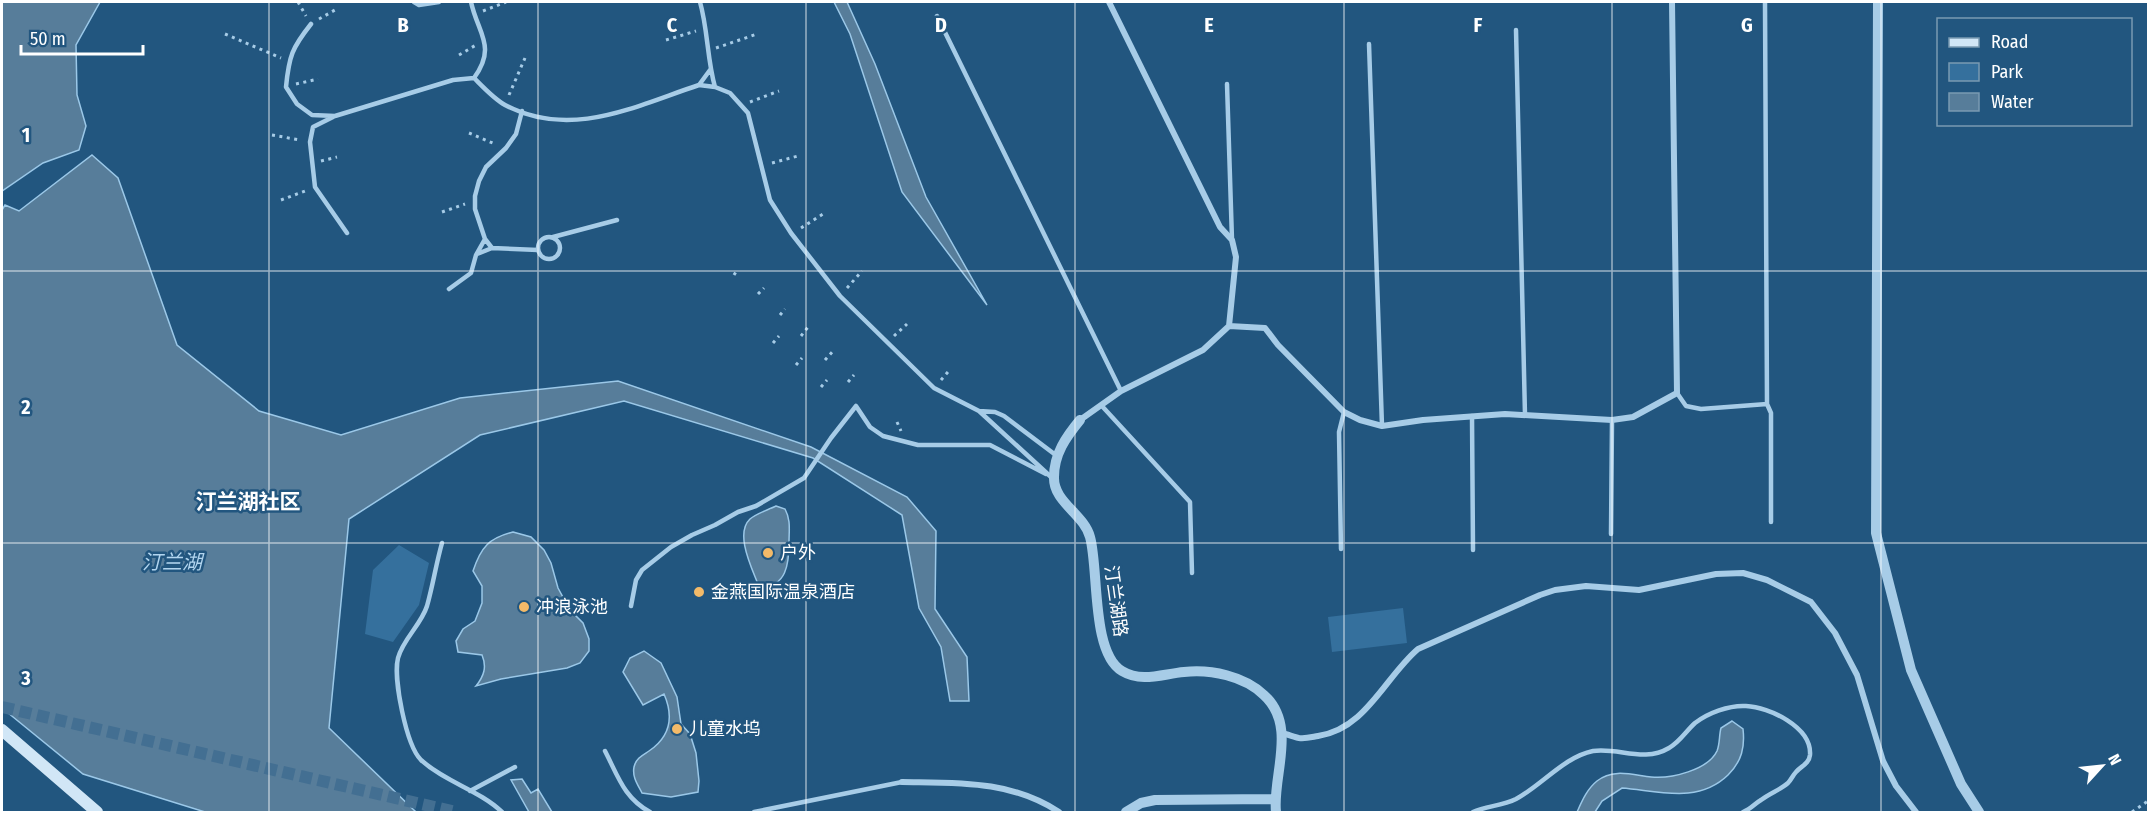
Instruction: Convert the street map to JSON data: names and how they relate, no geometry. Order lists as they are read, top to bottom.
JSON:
{
  "streets": {
    "street": ["汀兰湖路"]
  },
  "districts": ["汀兰湖社区"],
  "water": ["汀兰湖"],
  "places": [
    "户外",
    "金燕国际温泉酒店",
    "冲浪泳池",
    "儿童水坞"
  ],
  "legend": ["Road", "Park", "Water"],
  "scale_bar": "50 m",
  "north": "top right",
  "grid": {
    "columns": [
      "B",
      "C",
      "D",
      "E",
      "F",
      "G"
    ],
    "rows": ["1", "2", "3"]
  }
}
